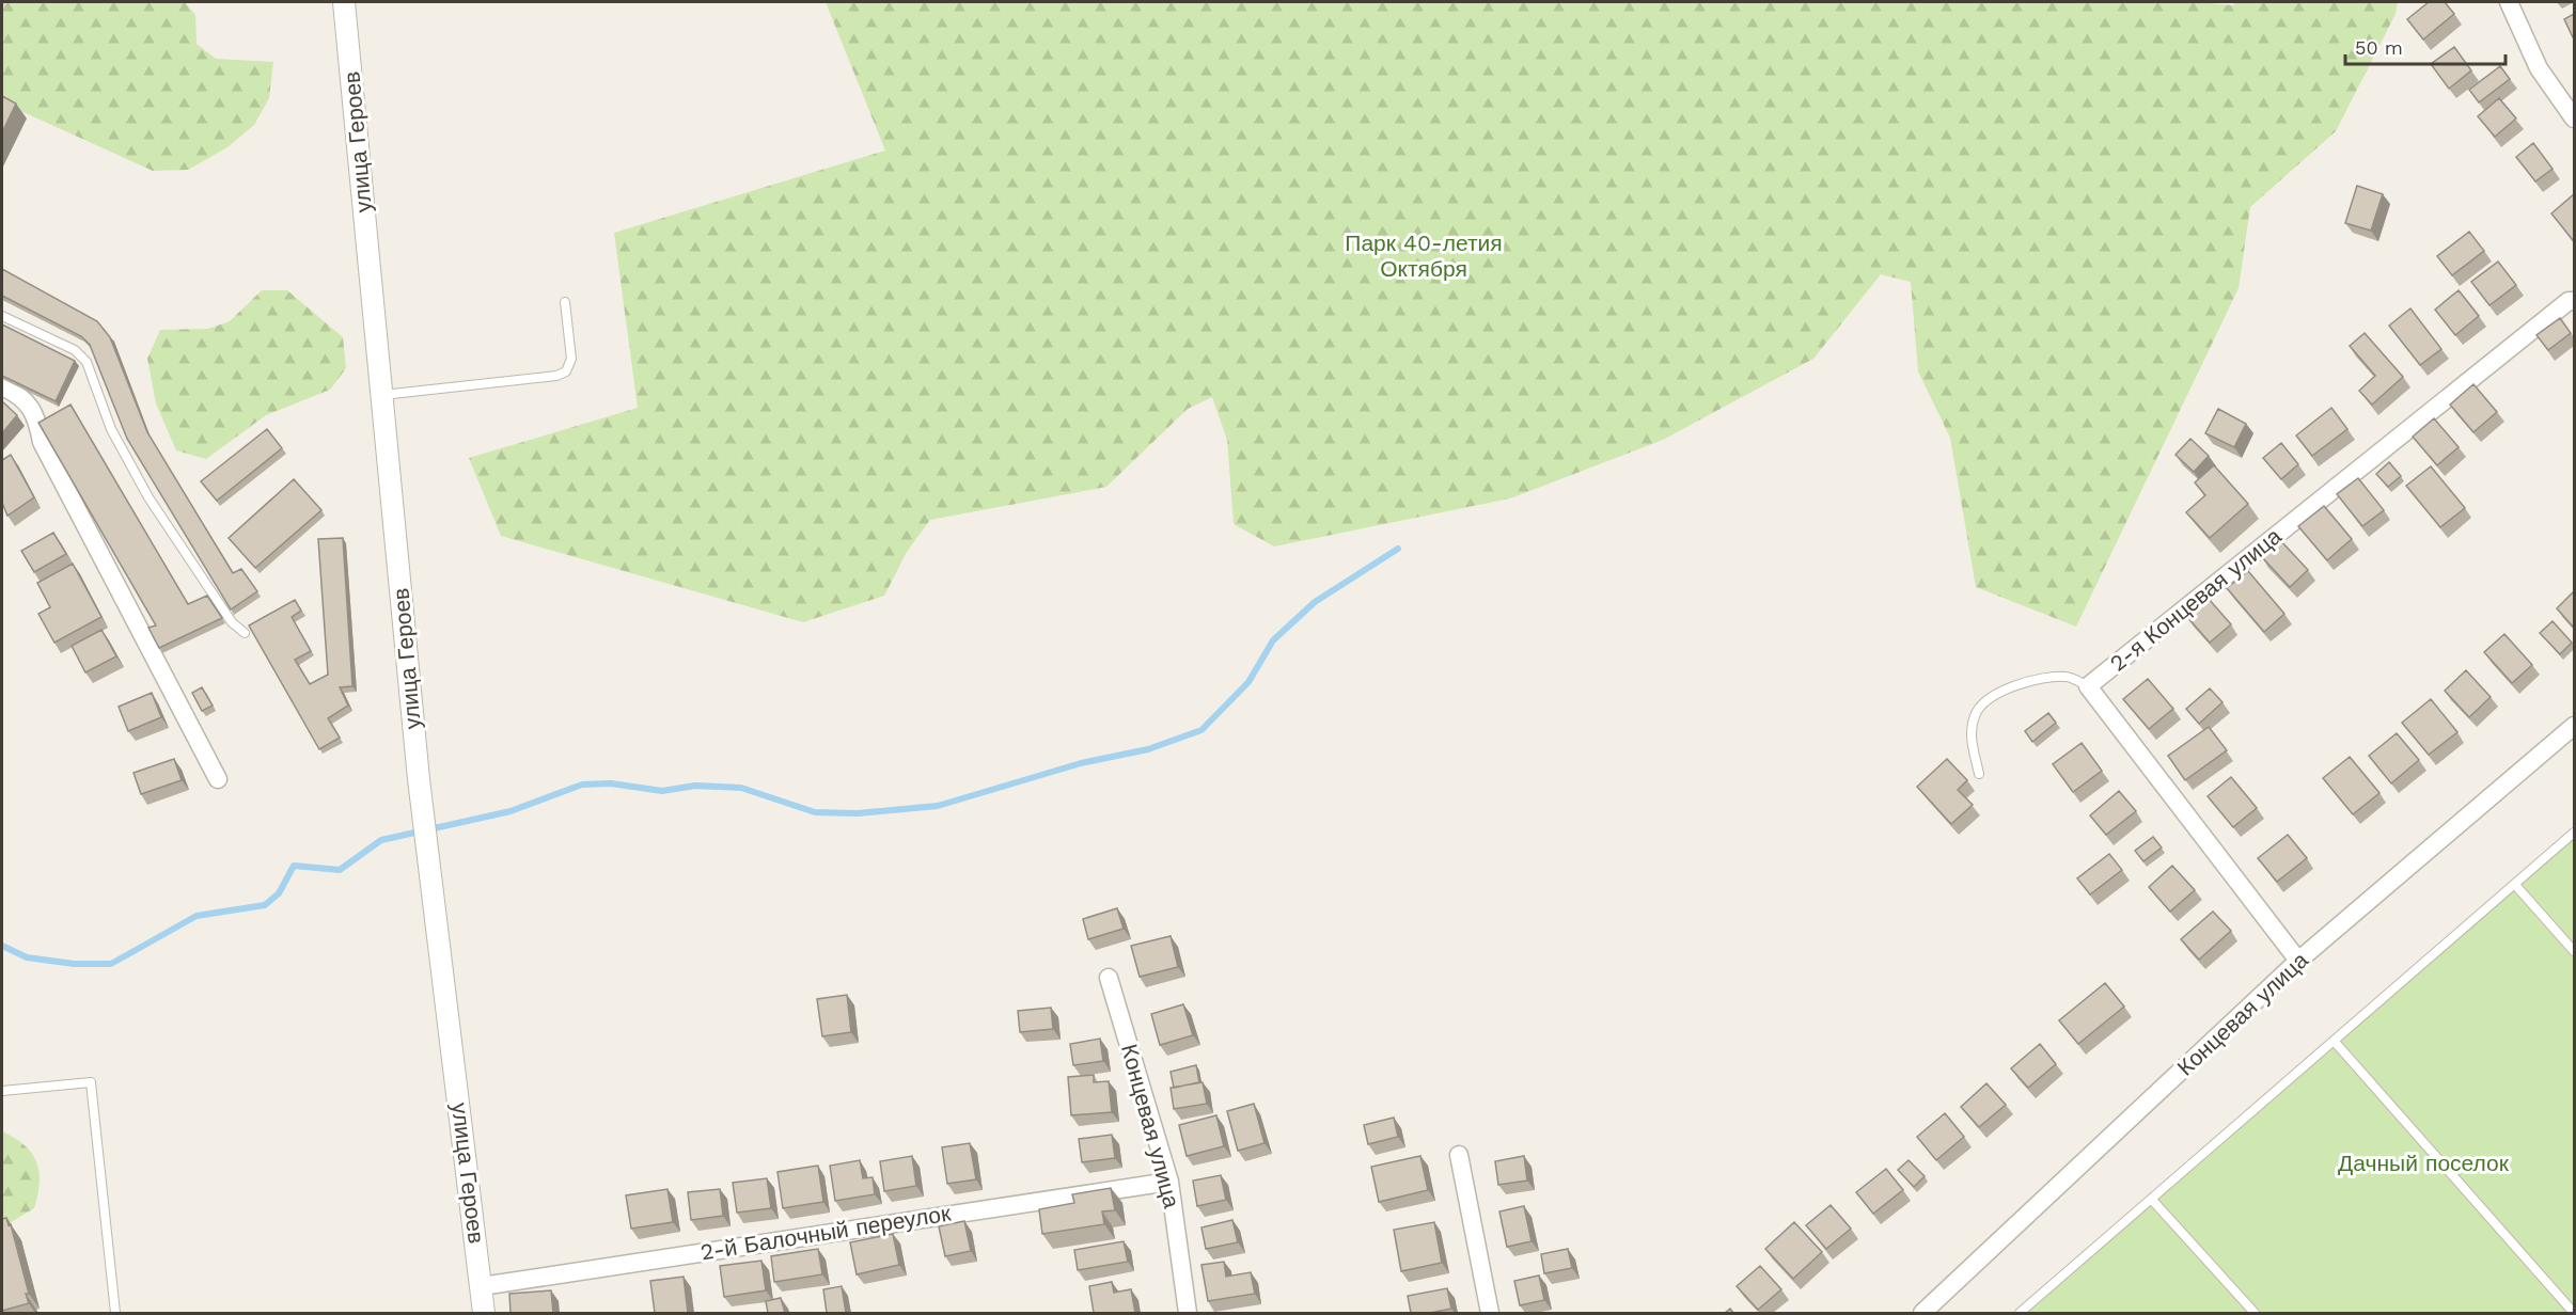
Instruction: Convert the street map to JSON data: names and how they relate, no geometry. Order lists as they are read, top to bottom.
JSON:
{
  "streets": {
    "street": [
      "улица Героев",
      "2-я Концевая улица",
      "Концевая улица",
      "2-й Балочный переулок"
    ]
  },
  "crossings": [
    ["улица Героев", "2-й Балочный переулок"],
    ["2-я Концевая улица", "Концевая улица"],
    ["Концевая улица", "2-й Балочный переулок"]
  ],
  "parks": ["Парк 40-летия Октября", "Дачный поселок"],
  "scale_bar": "50 m"
}
